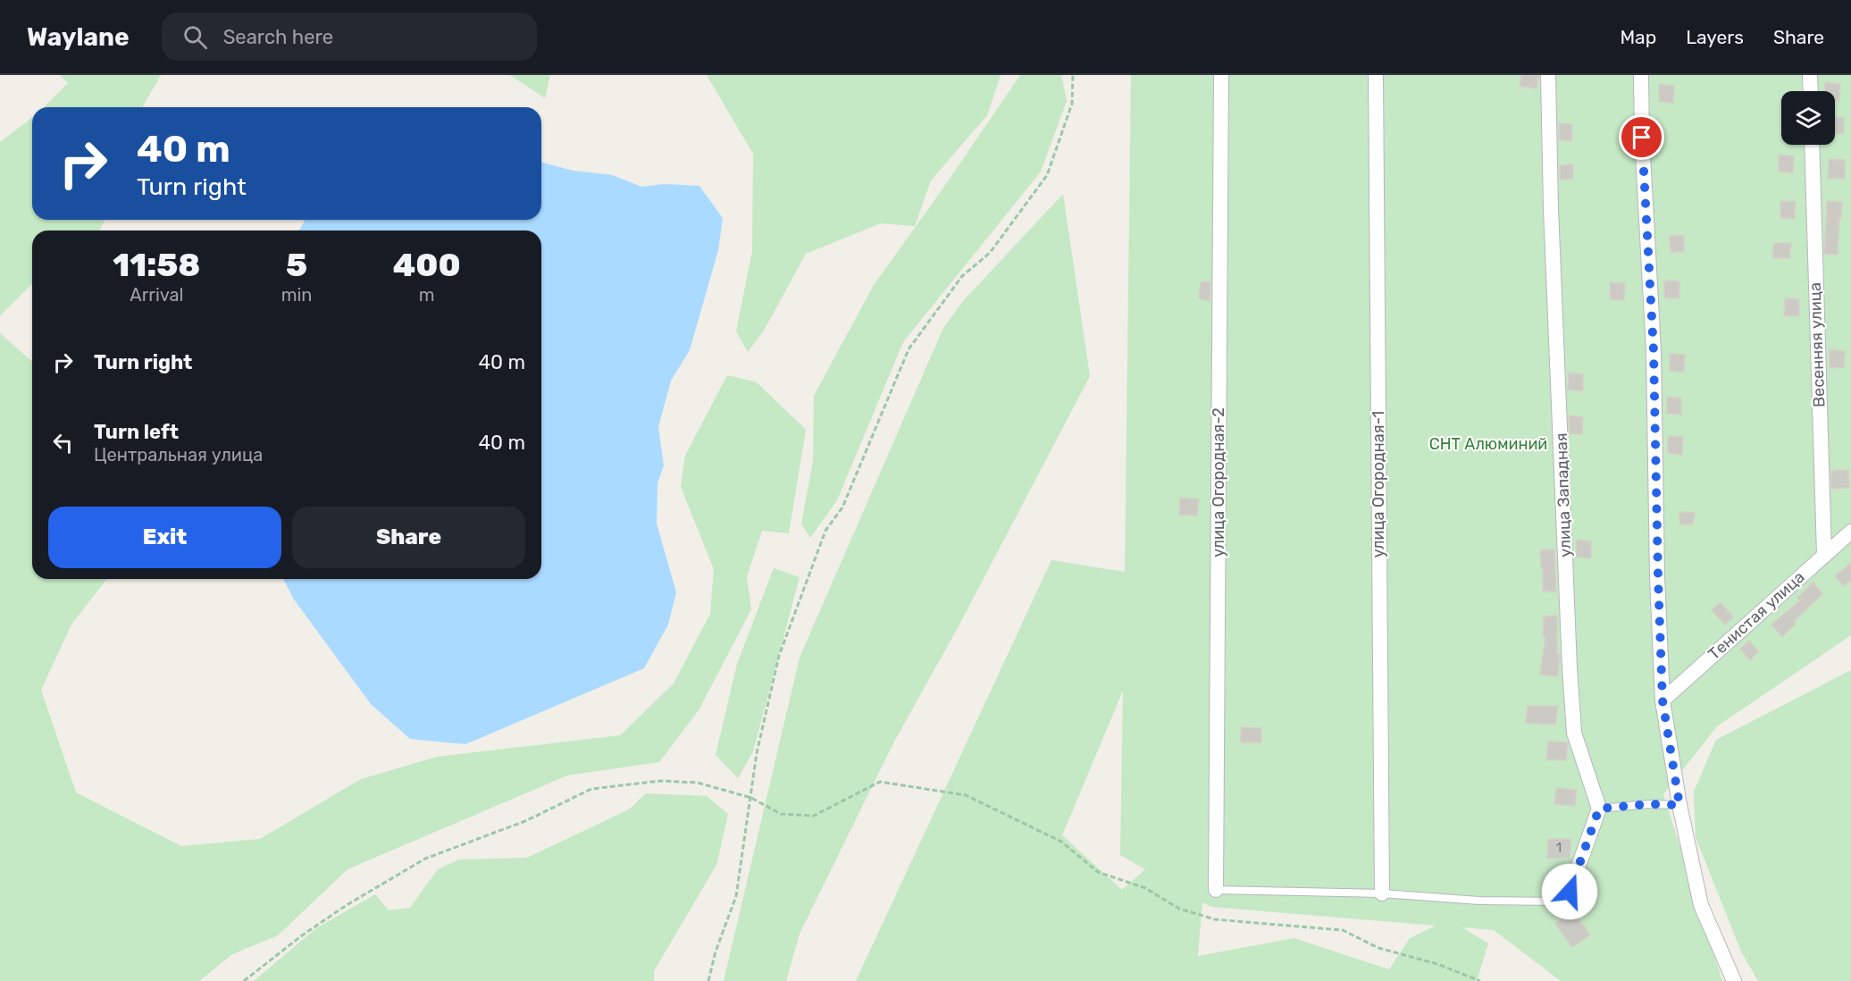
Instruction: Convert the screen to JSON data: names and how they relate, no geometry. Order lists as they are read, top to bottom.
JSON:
{
  "streets": {
    "street": [
      "Весенняя улица",
      "улица Огородная-2",
      "улица Огородная-1",
      "улица Западная",
      "Тенистая улица"
    ]
  },
  "crossings": [
    ["Весенняя улица", "Тенистая улица"]
  ],
  "parks": ["СНТ Алюминий"],
  "house_numbers": ["1"],
  "page": {
    "header": "Waylane",
    "search": "Search here",
    "nav": ["Map", "Layers", "Share"],
    "turn": ["40 m", "Turn right"],
    "eta": [
      "11:58",
      "Arrival",
      "5",
      "min",
      "400",
      "m"
    ],
    "list": [
      {
        "name": "Turn right",
        "value": "40 m"
      },
      {
        "name": "Turn left",
        "note": "Центральная улица",
        "value": "40 m"
      }
    ],
    "buttons": ["Exit", "Share"]
  }
}
